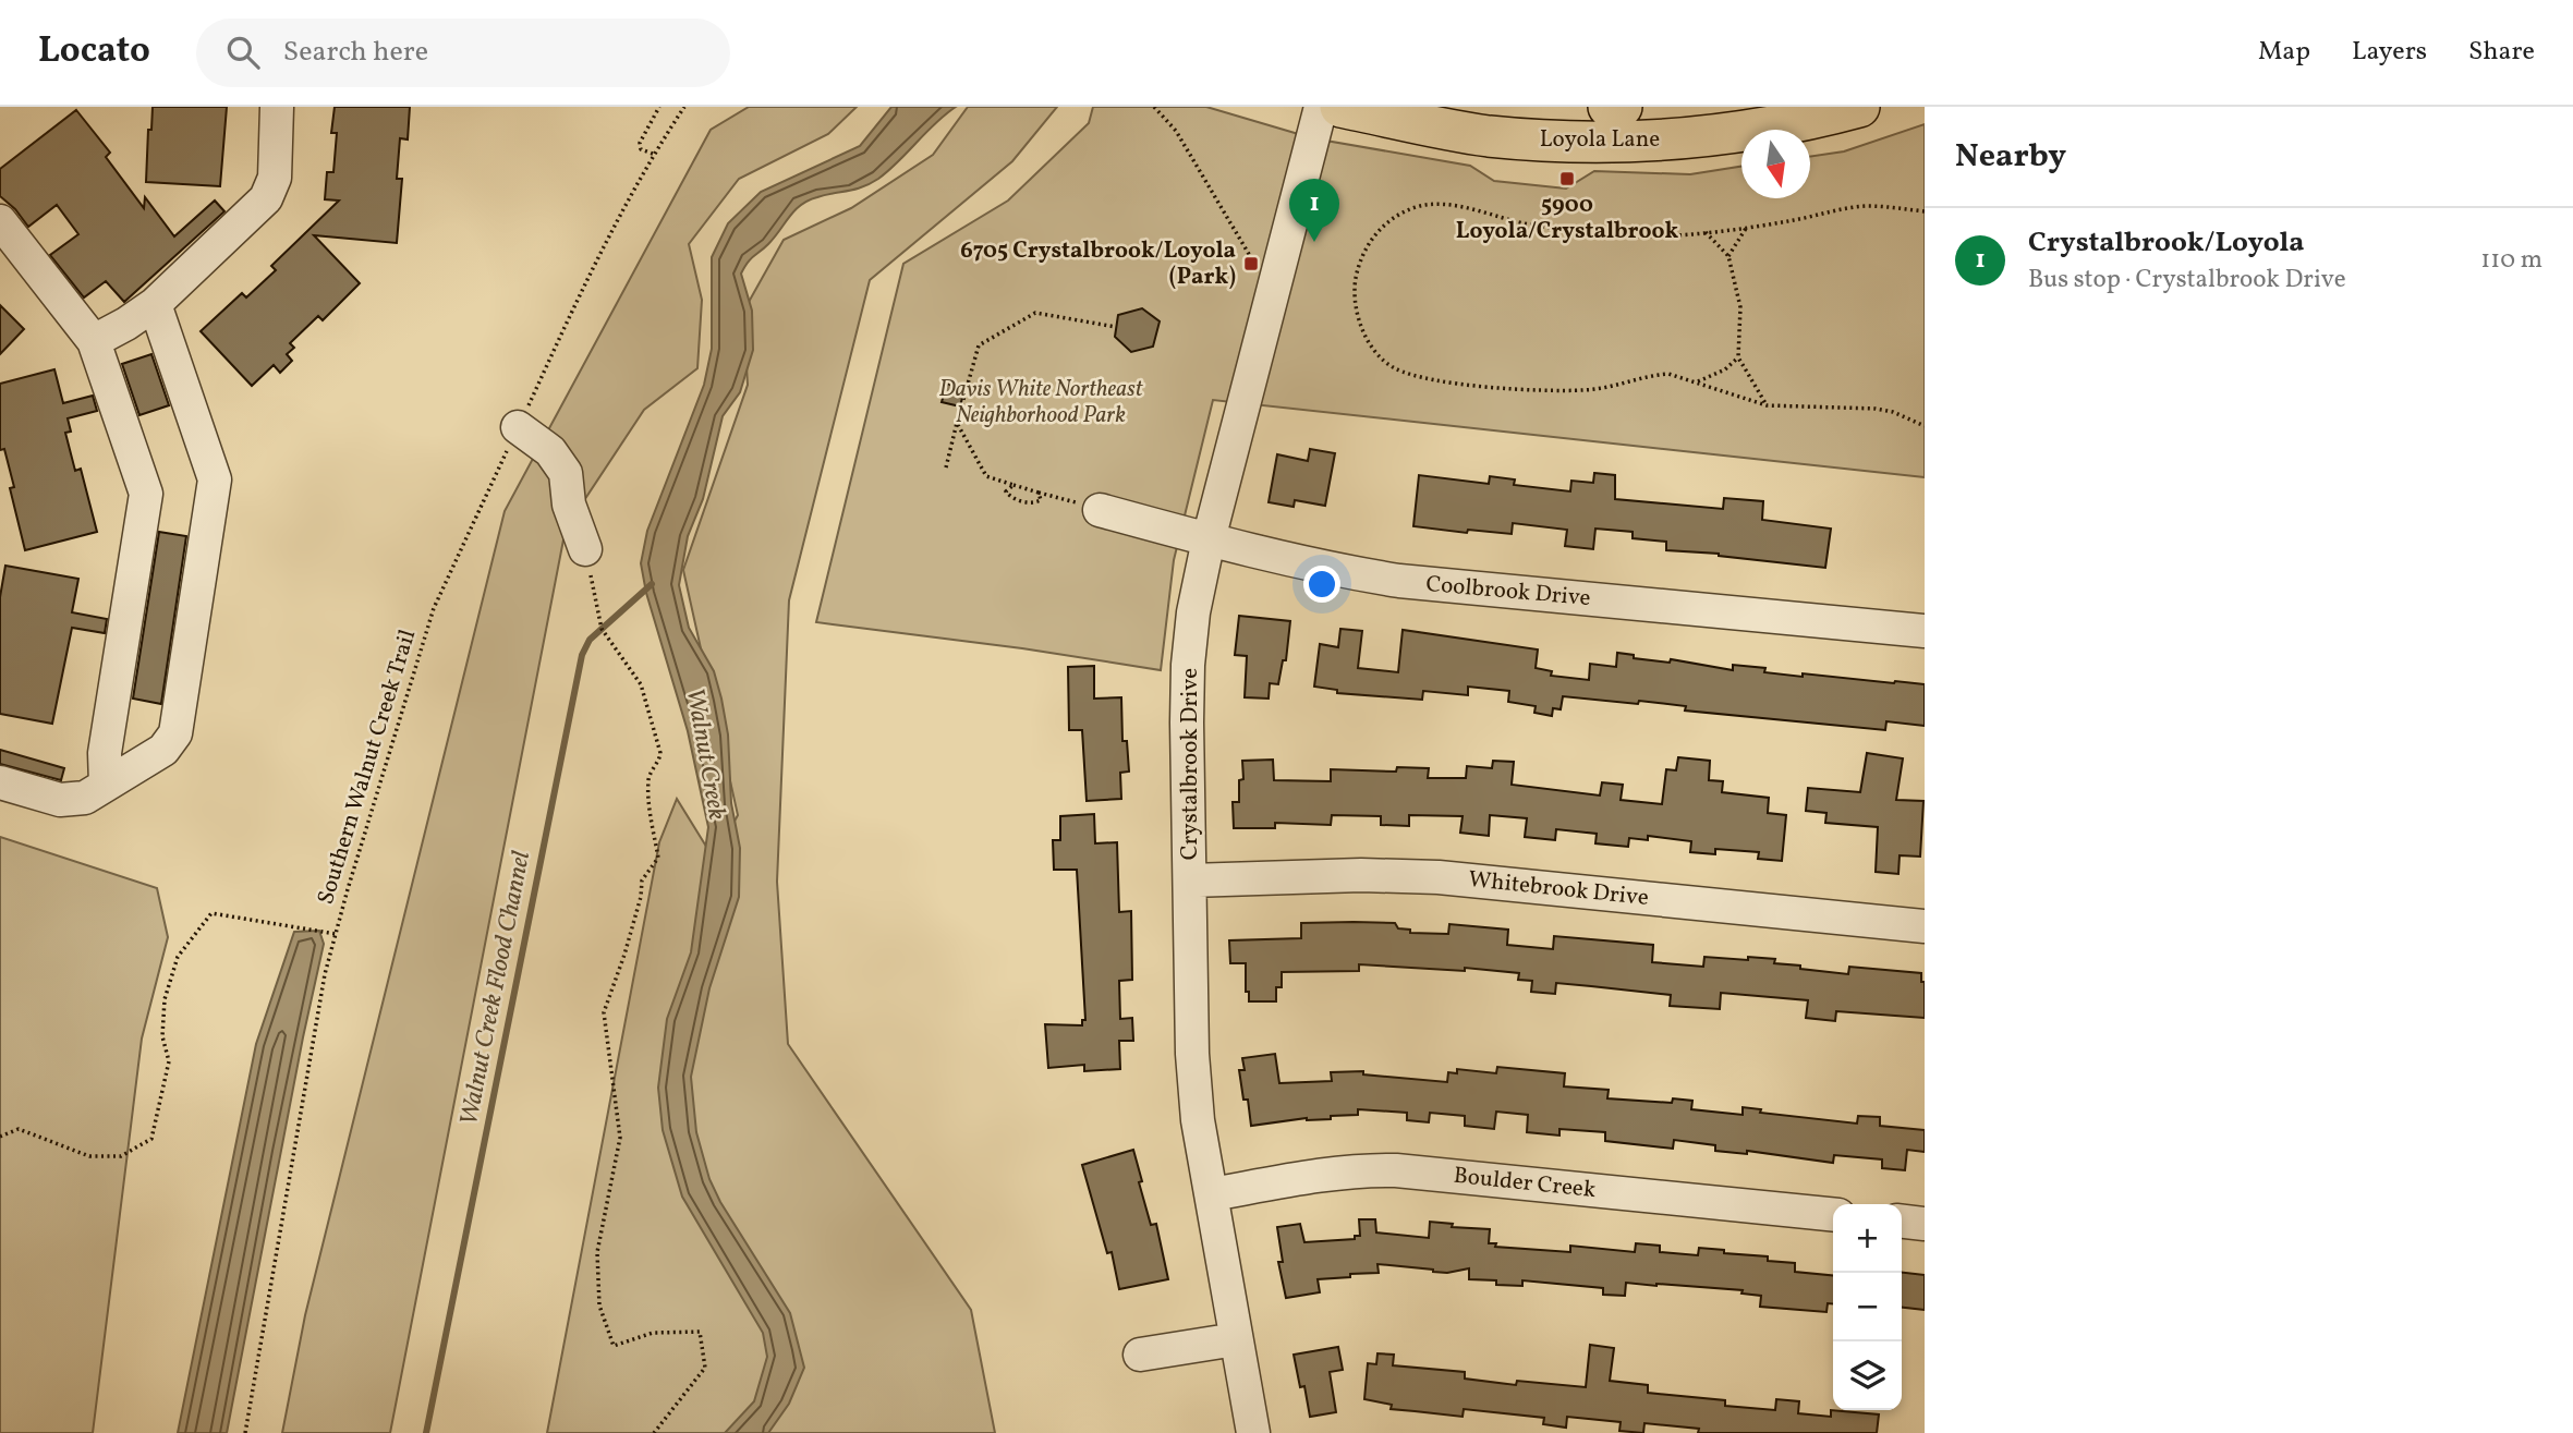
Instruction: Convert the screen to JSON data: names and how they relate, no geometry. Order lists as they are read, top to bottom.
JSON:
{
  "streets": {
    "main road": ["Loyola Lane"],
    "street": [
      "Coolbrook Drive",
      "Crystalbrook Drive",
      "Whitebrook Drive",
      "Boulder Creek"
    ],
    "path": ["Southern Walnut Creek Trail"]
  },
  "crossings": [
    ["Coolbrook Drive", "Crystalbrook Drive"],
    ["Crystalbrook Drive", "Whitebrook Drive"],
    ["Crystalbrook Drive", "Boulder Creek"]
  ],
  "water": ["Walnut Creek", "Walnut Creek Flood Channel"],
  "parks": ["Davis White Northeast Neighborhood Park"],
  "places": {
    "transit": ["5900 Loyola/Crystalbrook", "6705 Crystalbrook/Loyola (Park)"]
  },
  "north": "bottom",
  "page": {
    "header": "Locato",
    "search": "Search here",
    "nav": ["Map", "Layers", "Share"],
    "heading": "Nearby",
    "pins": "1",
    "list": [
      {
        "mark": "1",
        "name": "Crystalbrook/Loyola",
        "note": "Bus stop · Crystalbrook Drive",
        "value": "110 m"
      }
    ],
    "map_buttons": ["+", "−"]
  }
}
